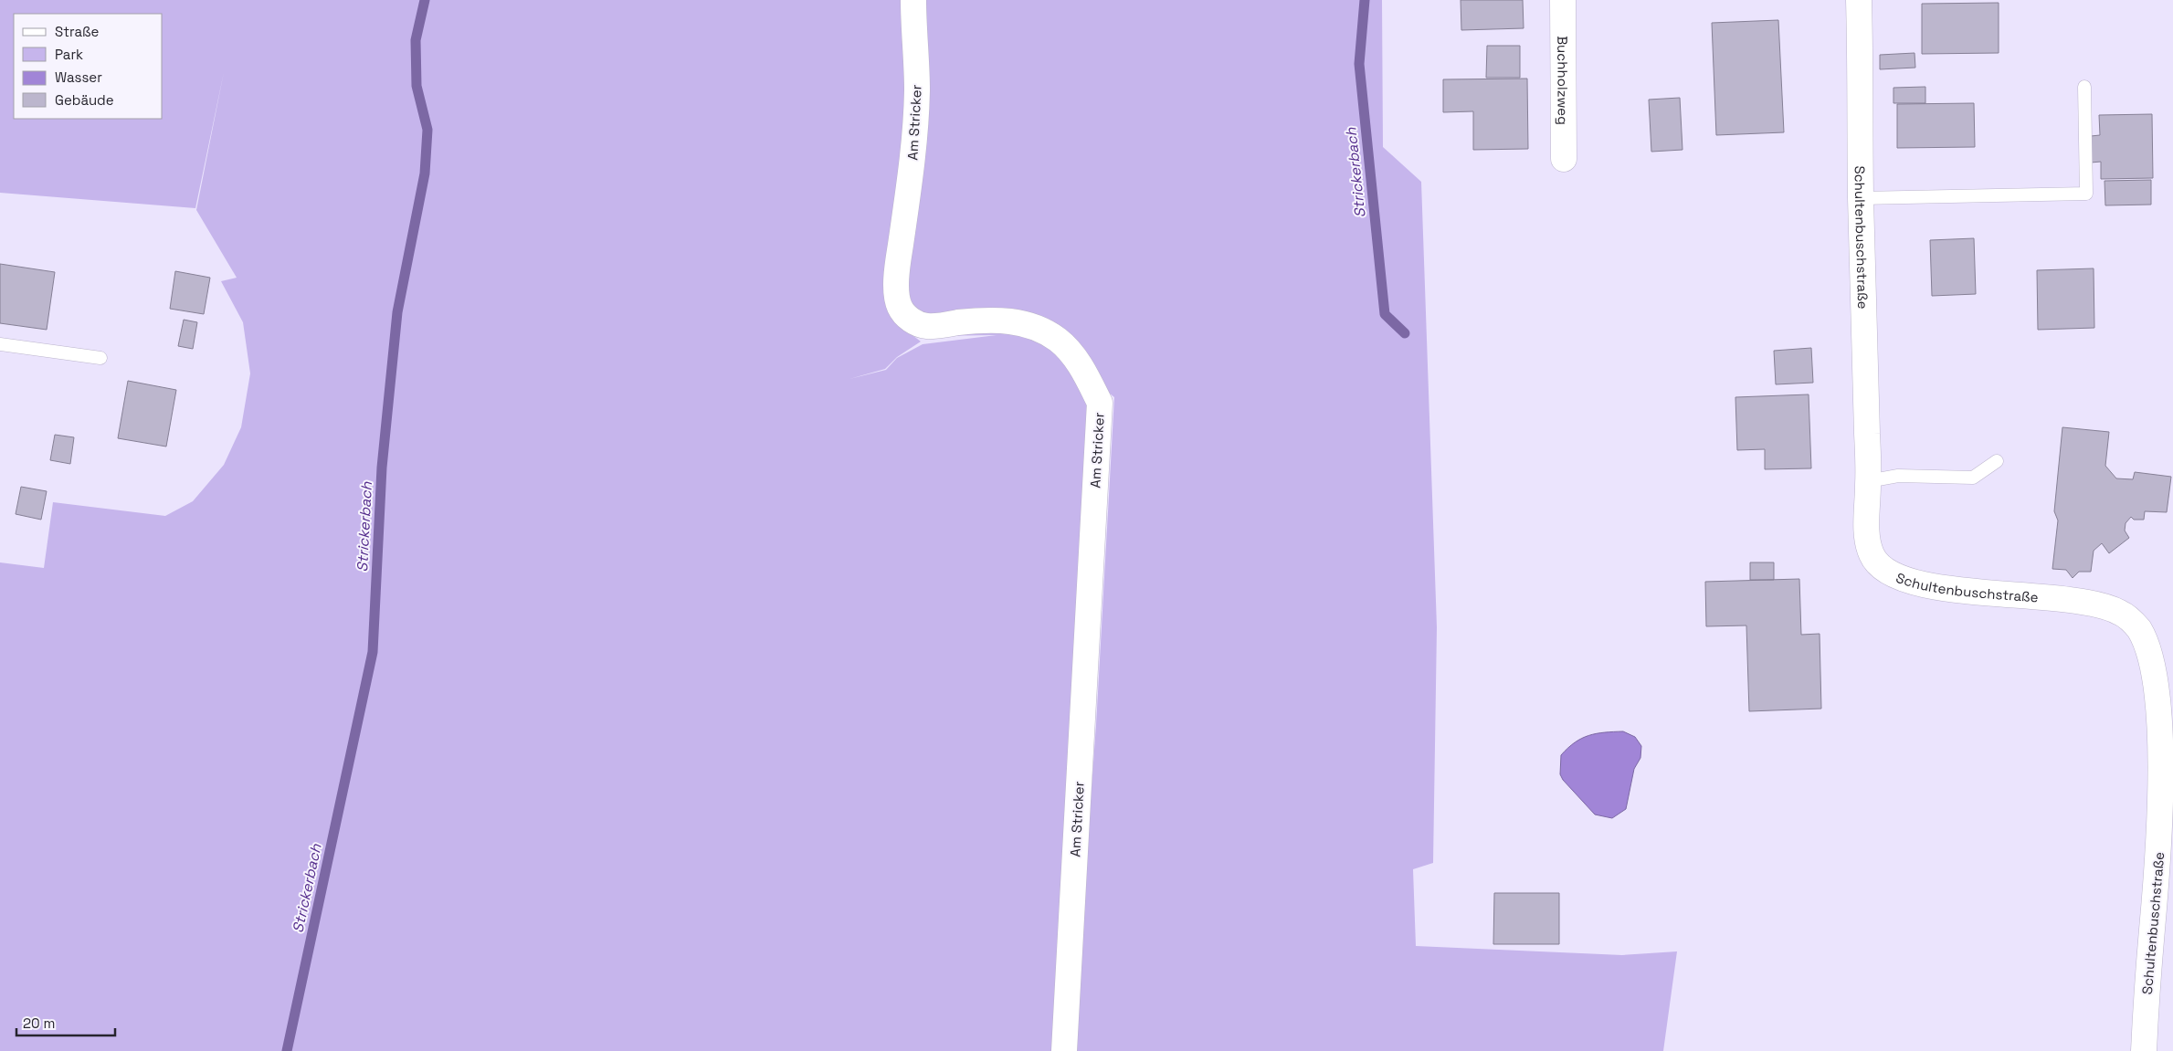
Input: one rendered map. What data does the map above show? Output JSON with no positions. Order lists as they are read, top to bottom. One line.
{"streets":{"street":["Buchholzweg","Am Stricker","Schultenbuschstraße"]},"water":["Strickerbach"],"legend":["Straße","Park","Wasser","Gebäude"],"scale_bar":"20 m"}
